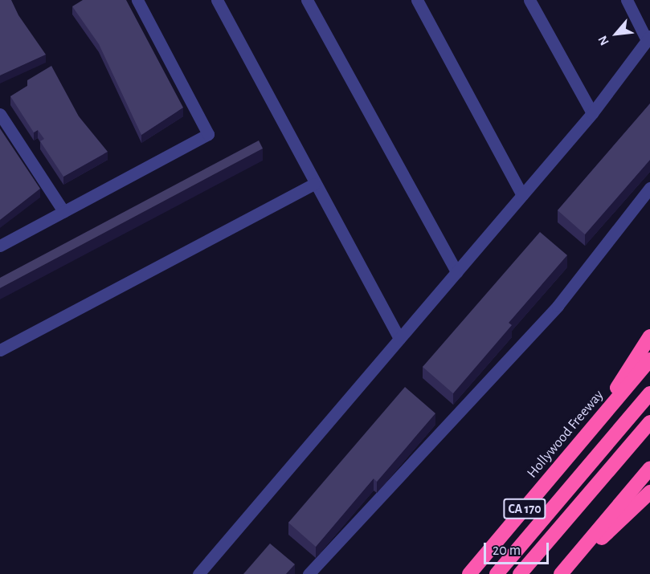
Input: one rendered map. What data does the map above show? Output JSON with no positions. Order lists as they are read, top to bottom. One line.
{"streets":{"highway":["Hollywood Freeway","CA 170"]},"scale_bar":"20 m","north":"bottom left"}
